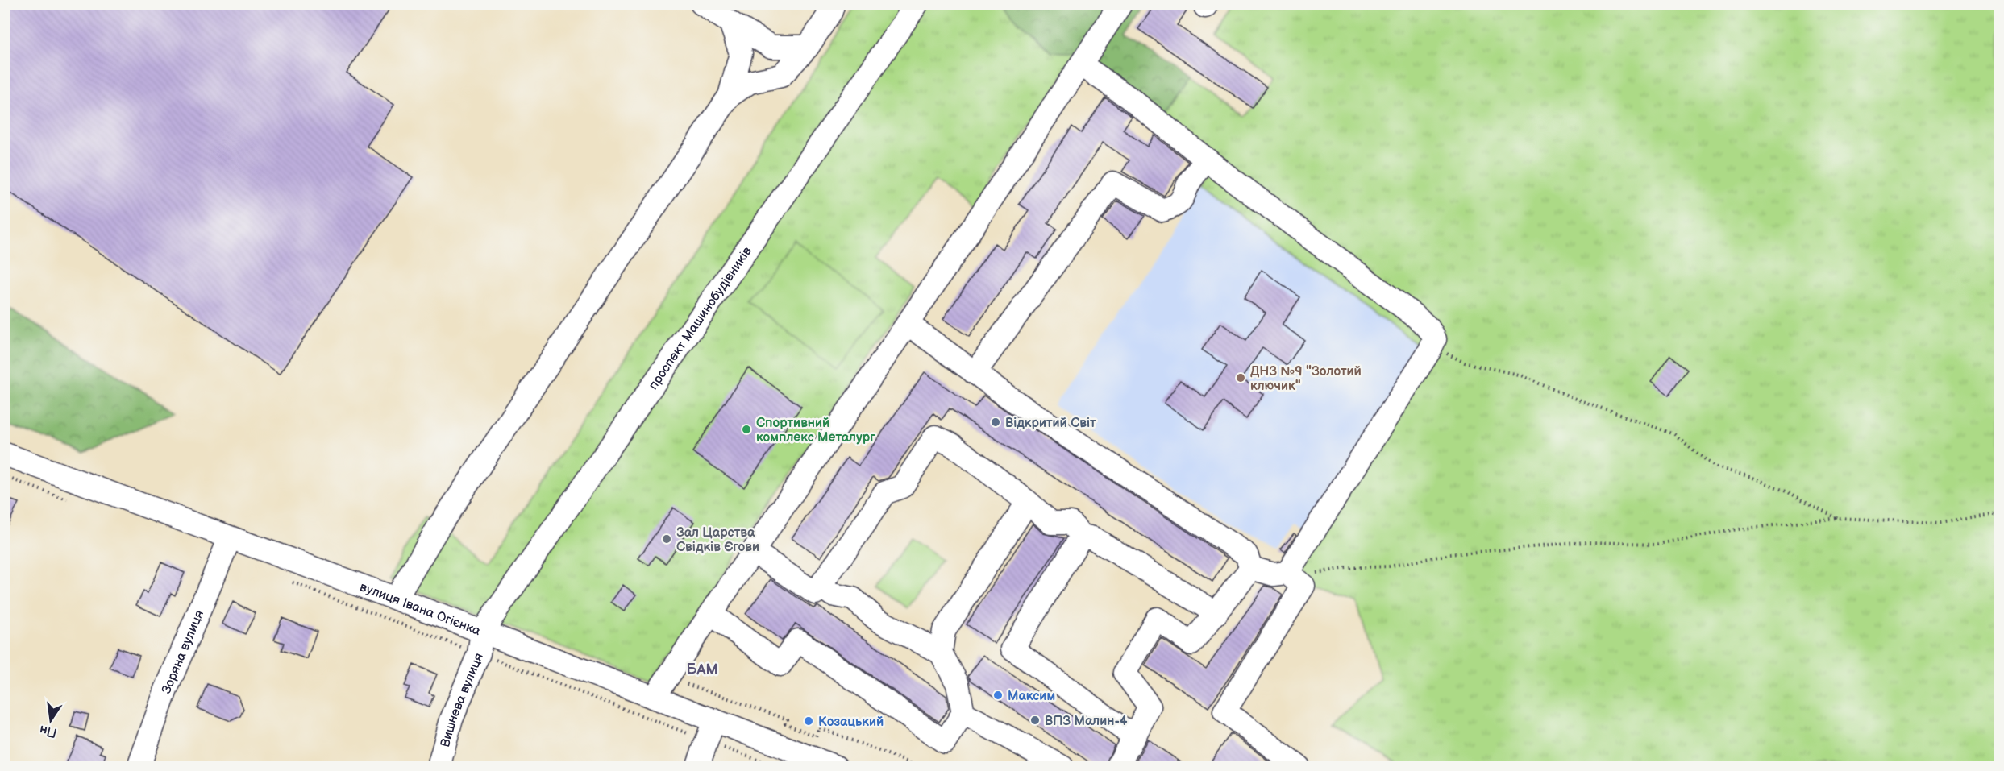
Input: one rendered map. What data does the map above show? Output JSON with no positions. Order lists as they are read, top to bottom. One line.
{"streets":{"street":["проспект Машинобудівників","вулиця Івана Огієнка","Зоряна вулиця","Вишнева вулиця"]},"crossings":[["проспект Машинобудівників","вулиця Івана Огієнка"],["проспект Машинобудівників","Вишнева вулиця"],["вулиця Івана Огієнка","Зоряна вулиця"],["вулиця Івана Огієнка","Вишнева вулиця"]],"districts":["БАМ"],"places":["ДНЗ №9 \"Золотий ключик\"","Відкритий Світ","Спортивний комплекс Металург","Зал Царства Свідків Єгови","Максим","ВПЗ Малин-4","Козацький"],"north":"bottom"}
